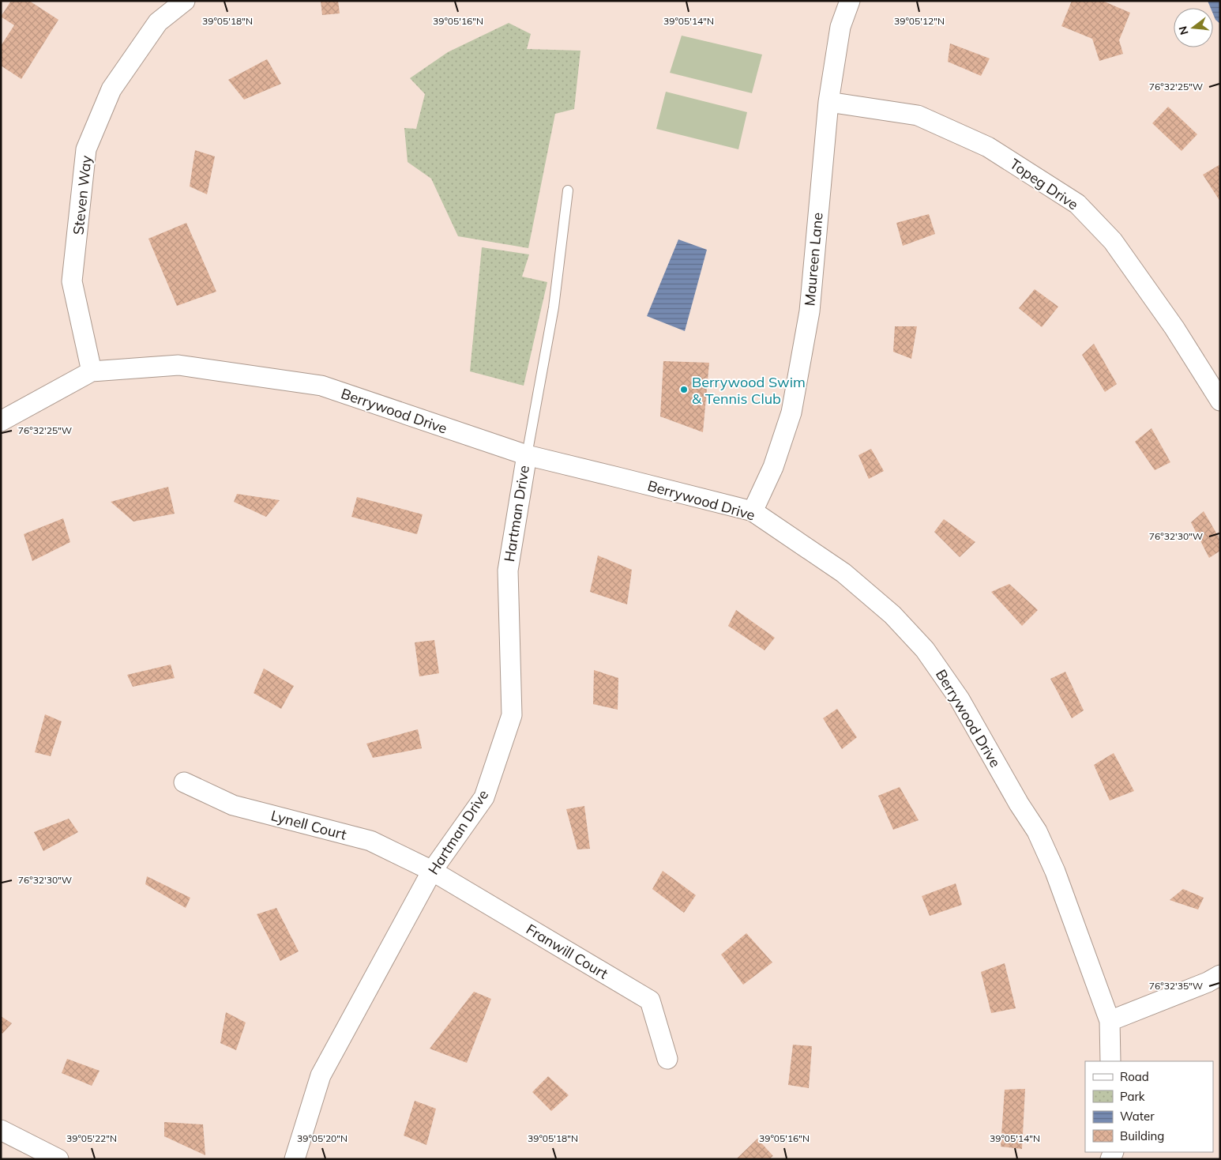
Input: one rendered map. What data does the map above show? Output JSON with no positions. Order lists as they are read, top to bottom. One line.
{"streets":{"street":["Topeg Drive","Steven Way","Maureen Lane","Berrywood Drive","Hartman Drive","Lynell Court","Franwill Court"]},"crossings":[["Topeg Drive","Maureen Lane"],["Steven Way","Berrywood Drive"],["Maureen Lane","Berrywood Drive"],["Berrywood Drive","Hartman Drive"],["Hartman Drive","Lynell Court"],["Hartman Drive","Franwill Court"],["Lynell Court","Franwill Court"]],"places":["Berrywood Swim & Tennis Club"],"legend":["Road","Park","Water","Building"],"north":"left","coordinates":["39°05'18\"N","39°05'16\"N","39°05'14\"N","39°05'12\"N","76°32'25\"W","76°32'30\"W","76°32'35\"W","39°05'22\"N","39°05'20\"N"]}
